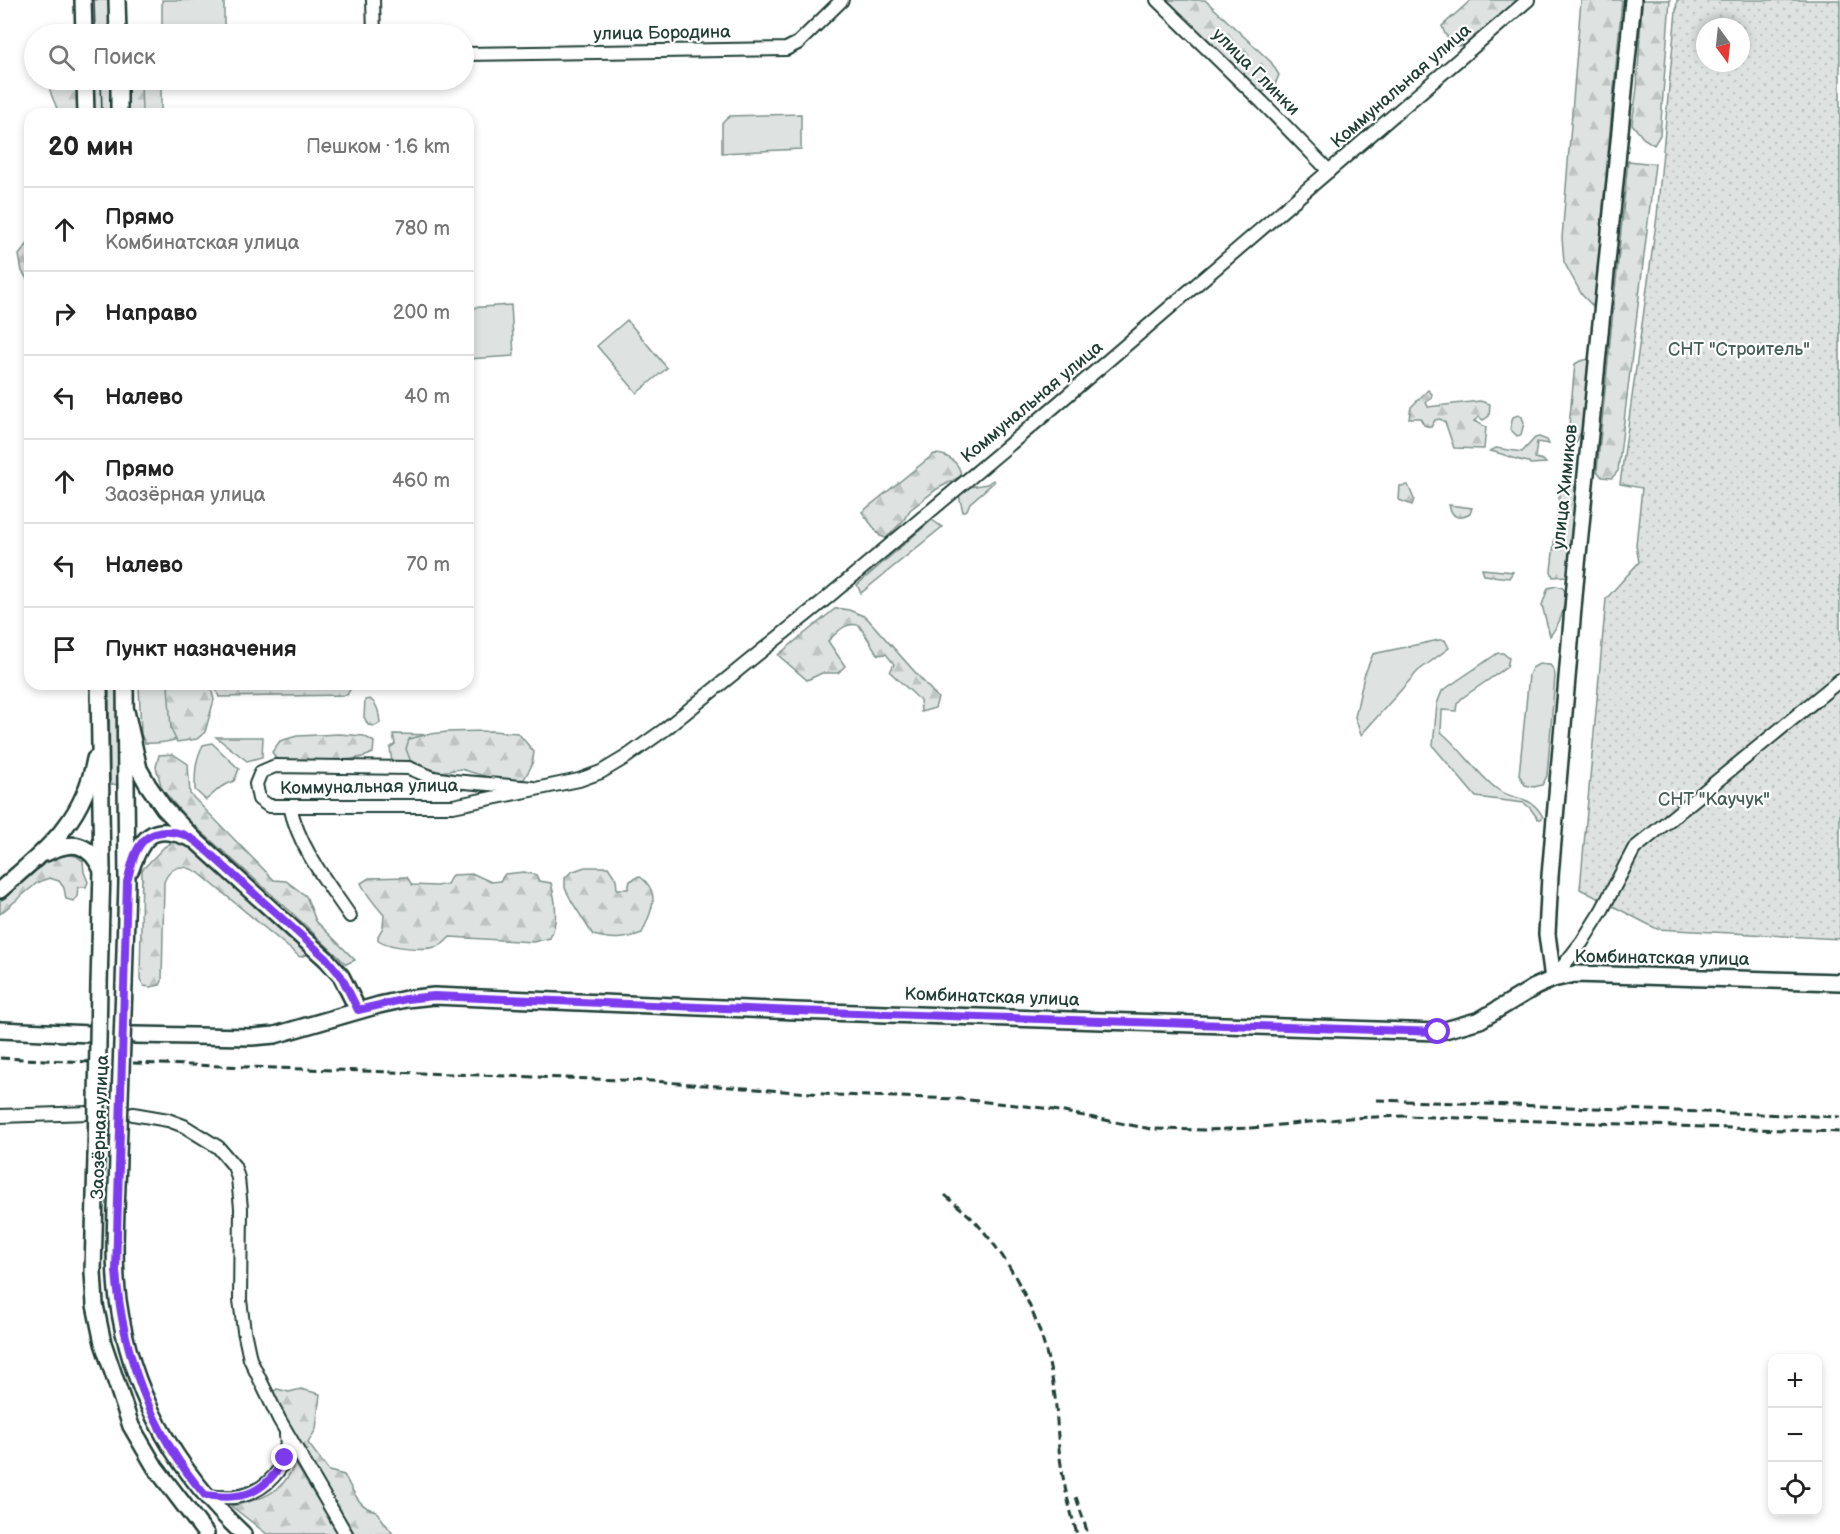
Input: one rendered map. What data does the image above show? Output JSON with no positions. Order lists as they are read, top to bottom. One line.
{"streets":{"main road":["улица Химиков","Комбинатская улица","Заозёрная улица"],"street":["улица Бородина","улица Глинки","Коммунальная улица"]},"crossings":[["улица Глинки","Коммунальная улица"],["улица Химиков","Комбинатская улица"]],"parks":["СНТ \"Строитель\"","СНТ \"Каучук\""],"north":"bottom","page":{"search":"Поиск","heading":["20 мин","Пешком · 1.6 km"],"list":[["Прямо","Комбинатская улица","780 m"],["Направо","200 m"],["Налево","40 m"],["Прямо","Заозёрная улица","460 m"],["Налево","70 m"],"Пункт назначения"],"map_buttons":["+","−"]}}
